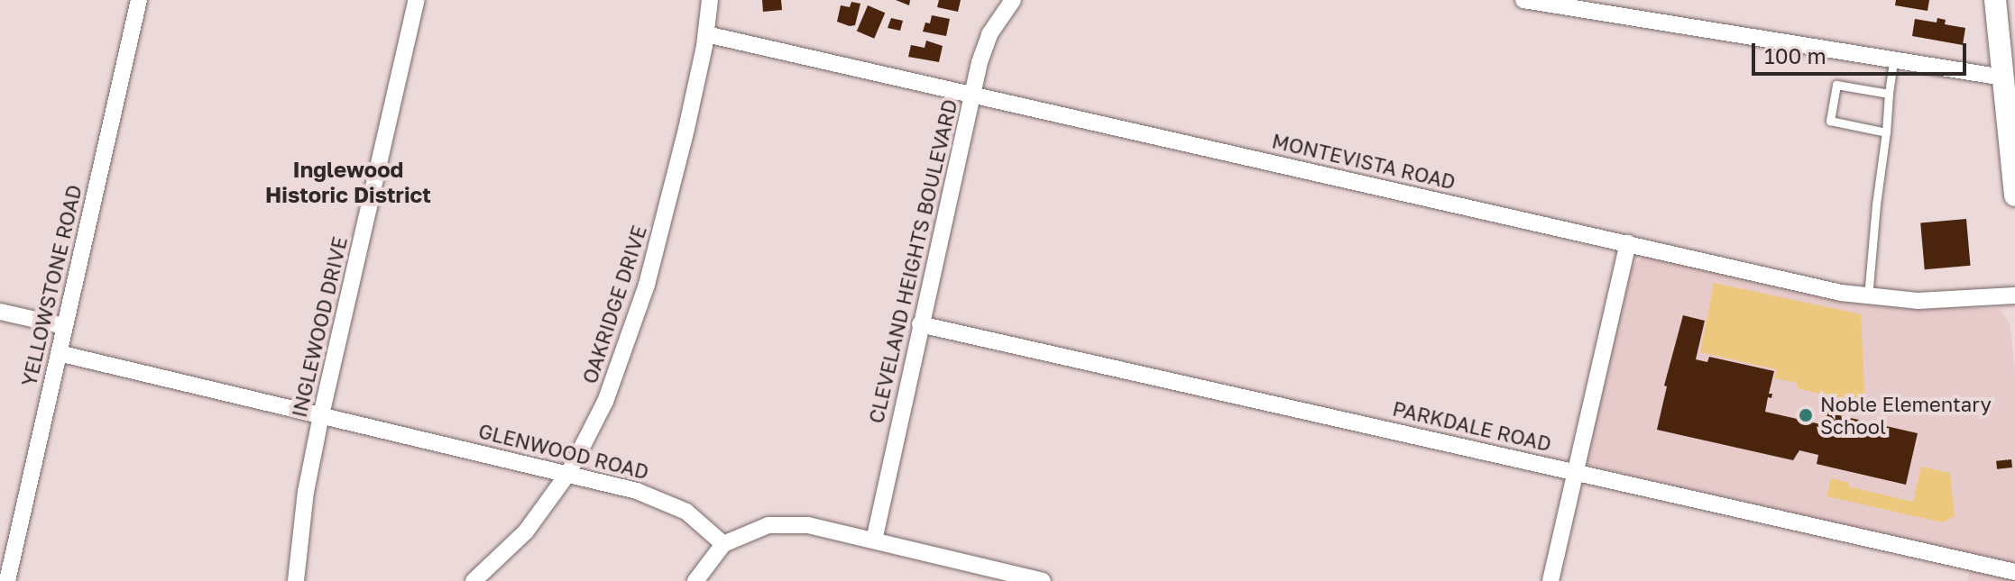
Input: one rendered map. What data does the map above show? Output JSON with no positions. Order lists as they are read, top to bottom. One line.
{"streets":{"street":["MONTEVISTA ROAD","CLEVELAND HEIGHTS BOULEVARD","YELLOWSTONE ROAD","OAKRIDGE DRIVE","INGLEWOOD DRIVE","PARKDALE ROAD","GLENWOOD ROAD"]},"crossings":[["MONTEVISTA ROAD","CLEVELAND HEIGHTS BOULEVARD"],["MONTEVISTA ROAD","OAKRIDGE DRIVE"],["CLEVELAND HEIGHTS BOULEVARD","PARKDALE ROAD"],["YELLOWSTONE ROAD","GLENWOOD ROAD"],["OAKRIDGE DRIVE","GLENWOOD ROAD"],["INGLEWOOD DRIVE","GLENWOOD ROAD"]],"districts":["Inglewood Historic District"],"places":["Noble Elementary School"],"scale_bar":"100 m"}
